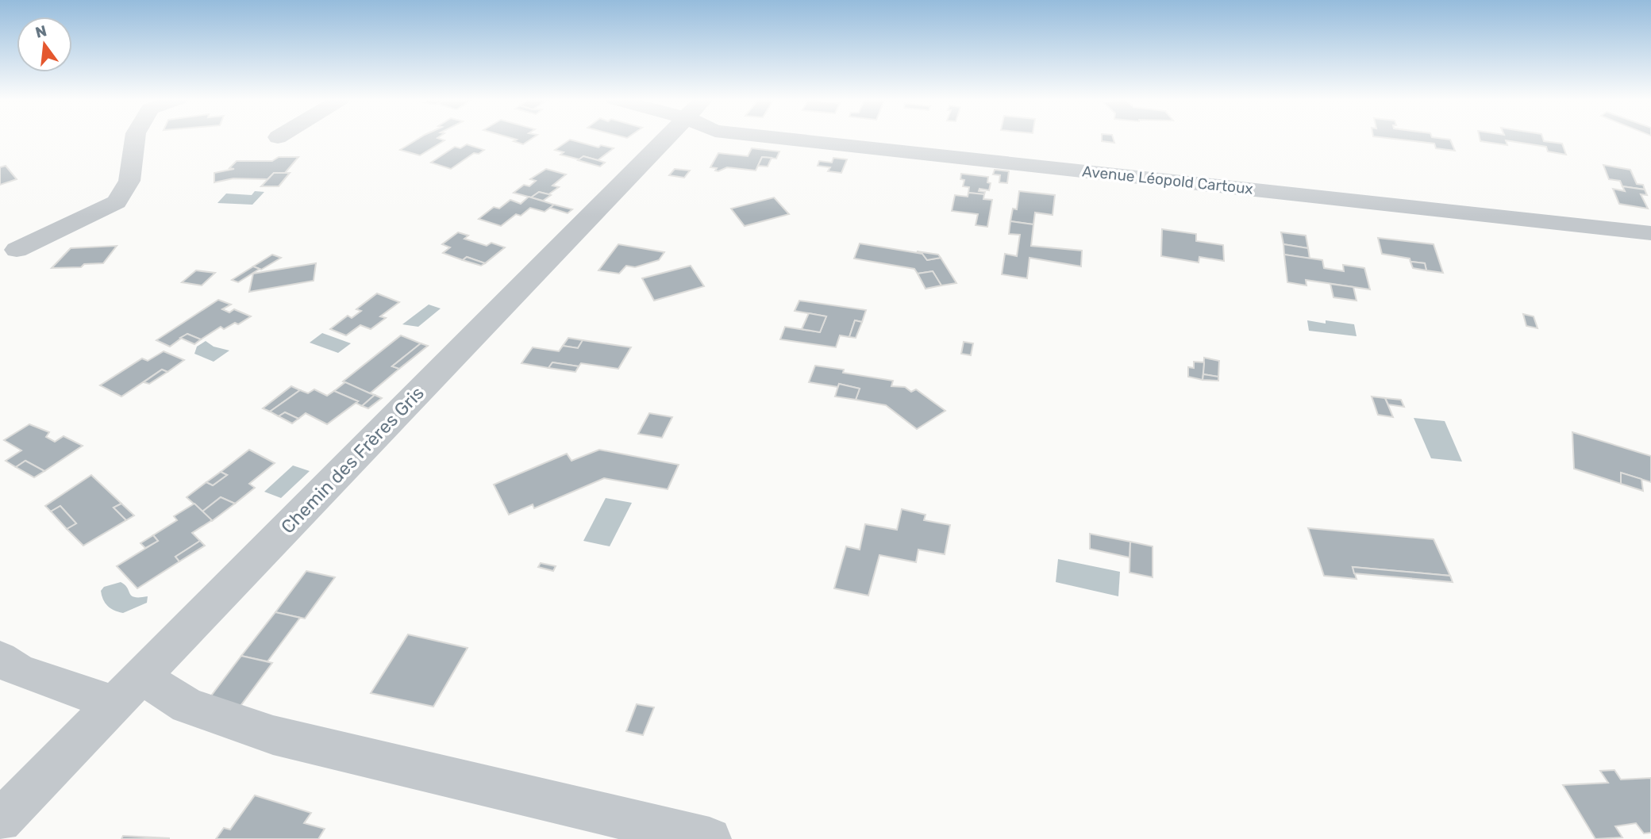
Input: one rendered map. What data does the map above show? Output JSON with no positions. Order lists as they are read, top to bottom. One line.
{"streets":{"street":["Avenue Léopold Cartoux","Chemin des Frères Gris"]},"north":"top"}
